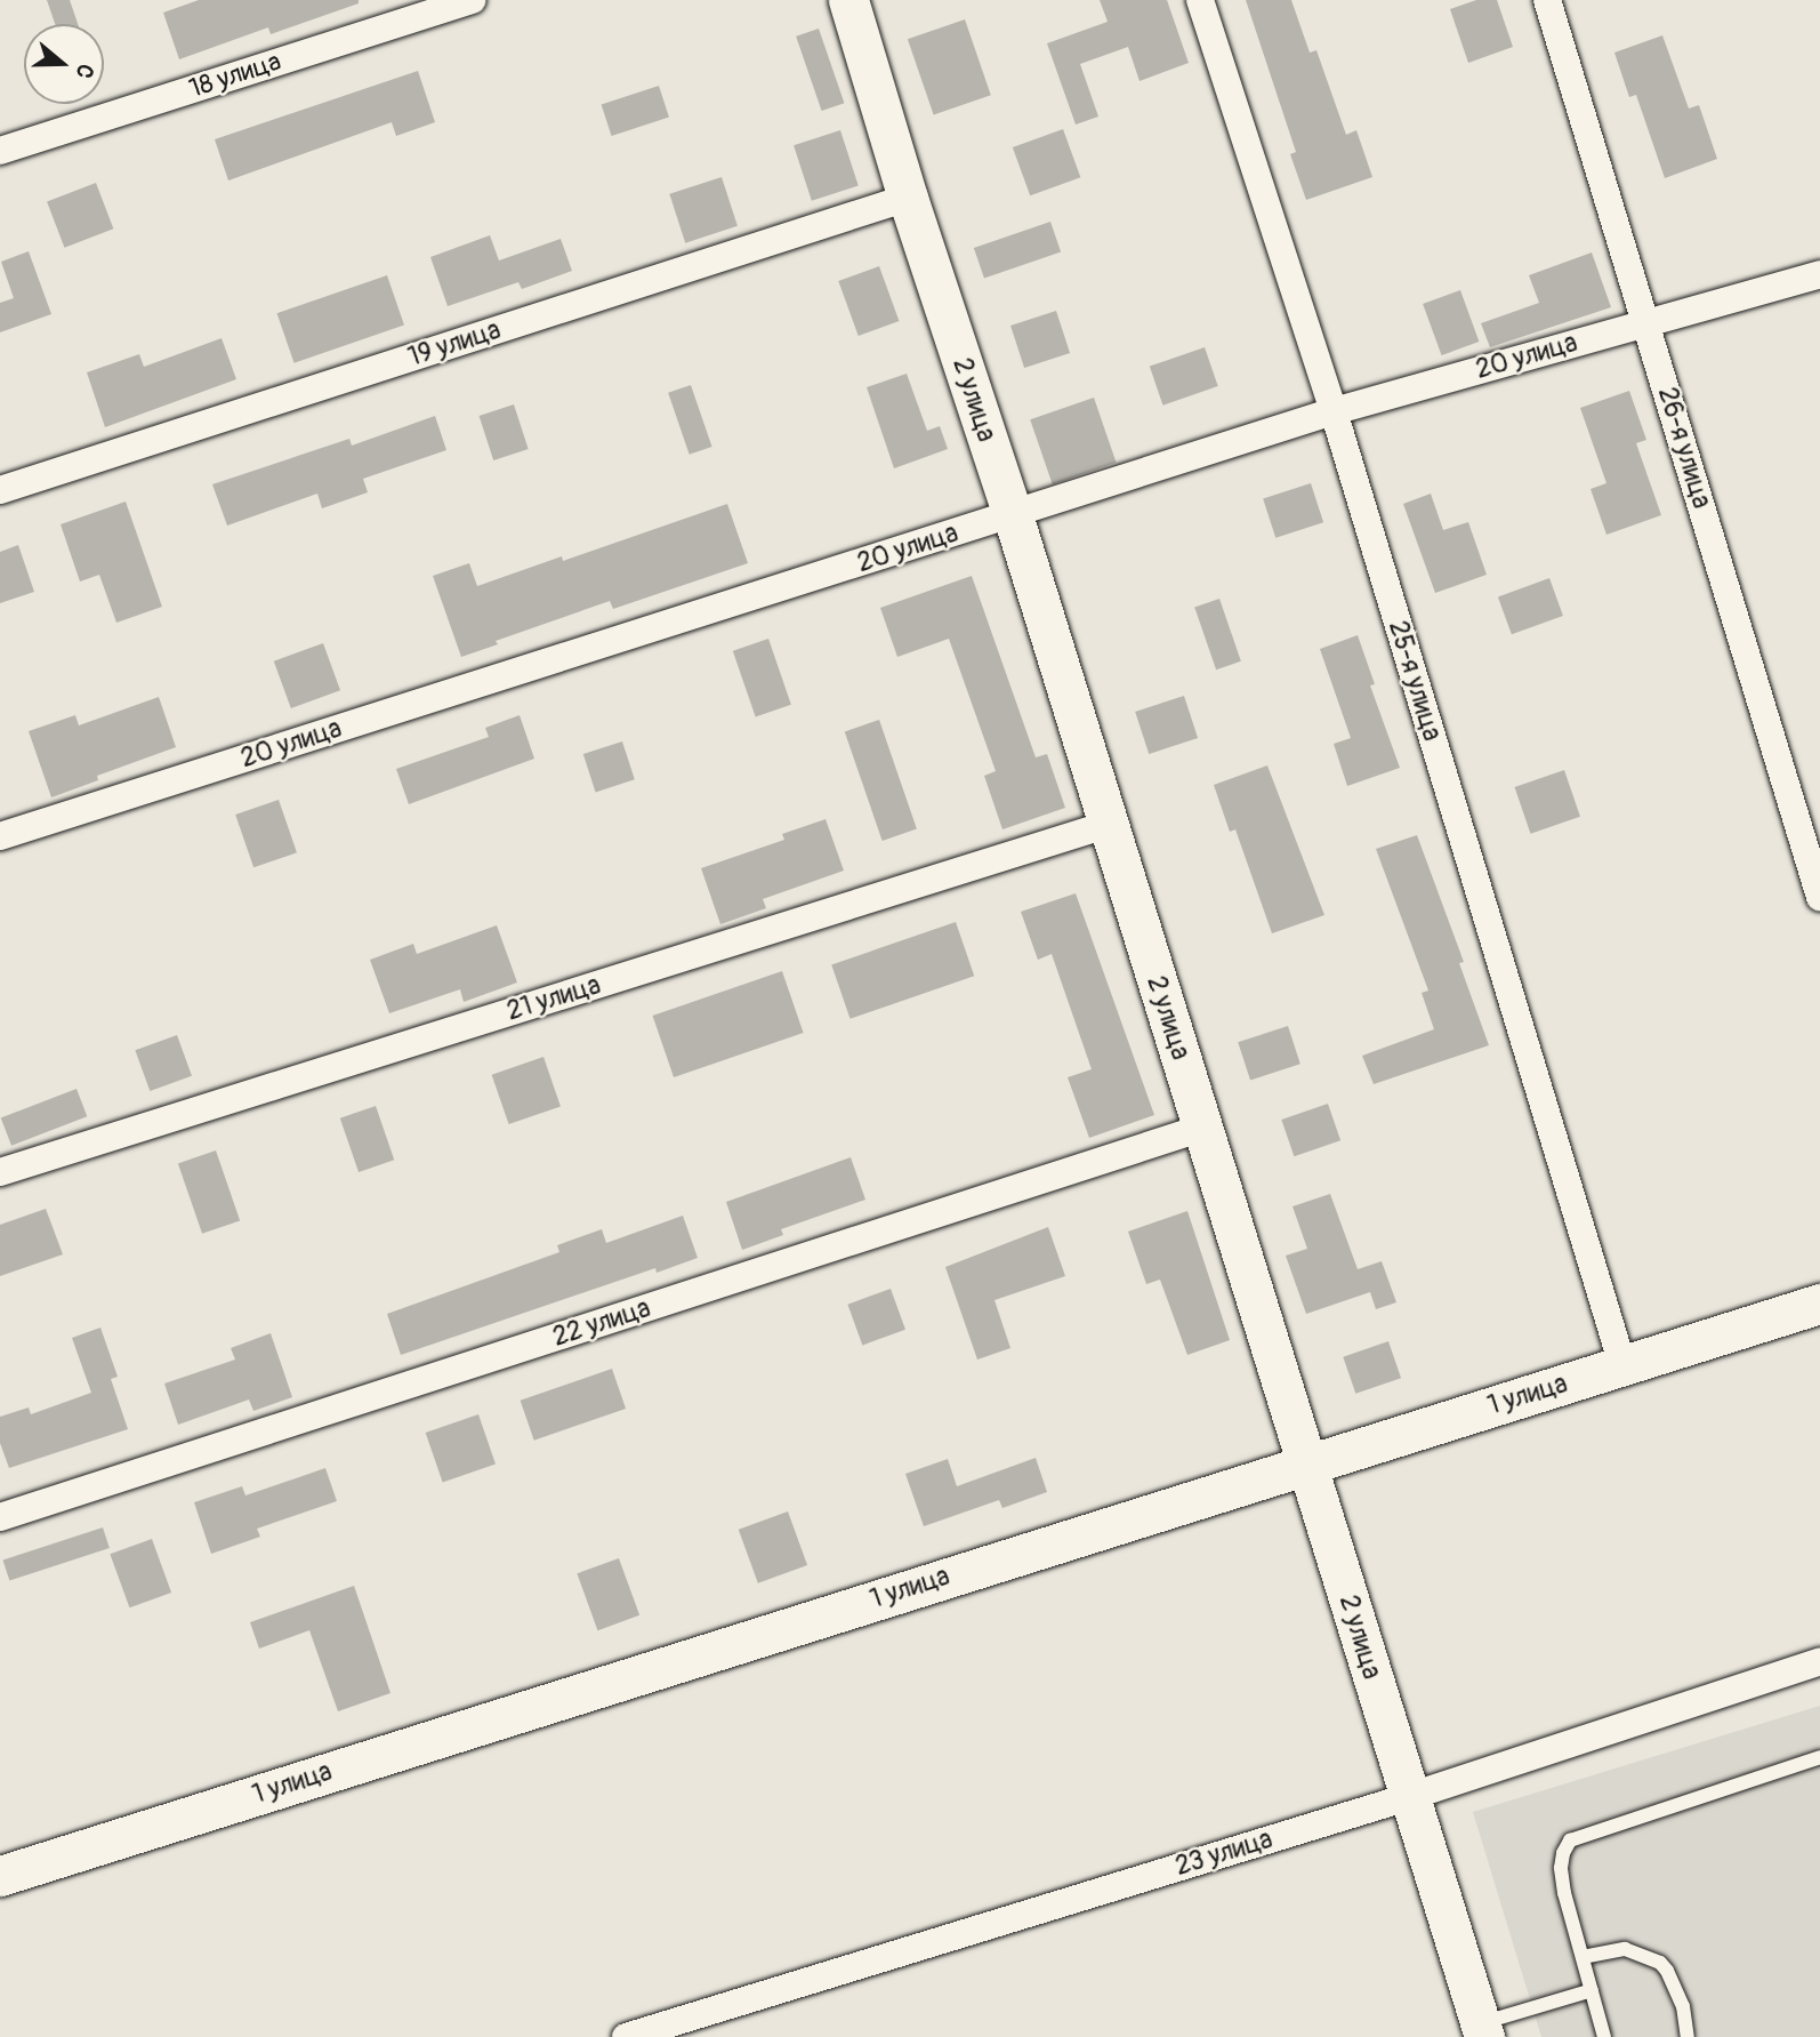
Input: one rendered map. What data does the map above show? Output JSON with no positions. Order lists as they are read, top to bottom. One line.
{"streets":{"street":["18 улица","19 улица","20 улица","2 улица","26-я улица","25-я улица","21 улица","22 улица","1 улица","23 улица"]},"crossings":[["19 улица","2 улица"],["20 улица","2 улица"],["20 улица","26-я улица"],["20 улица","25-я улица"],["2 улица","21 улица"],["2 улица","22 улица"],["2 улица","1 улица"],["2 улица","23 улица"],["25-я улица","1 улица"]],"north":"right"}
